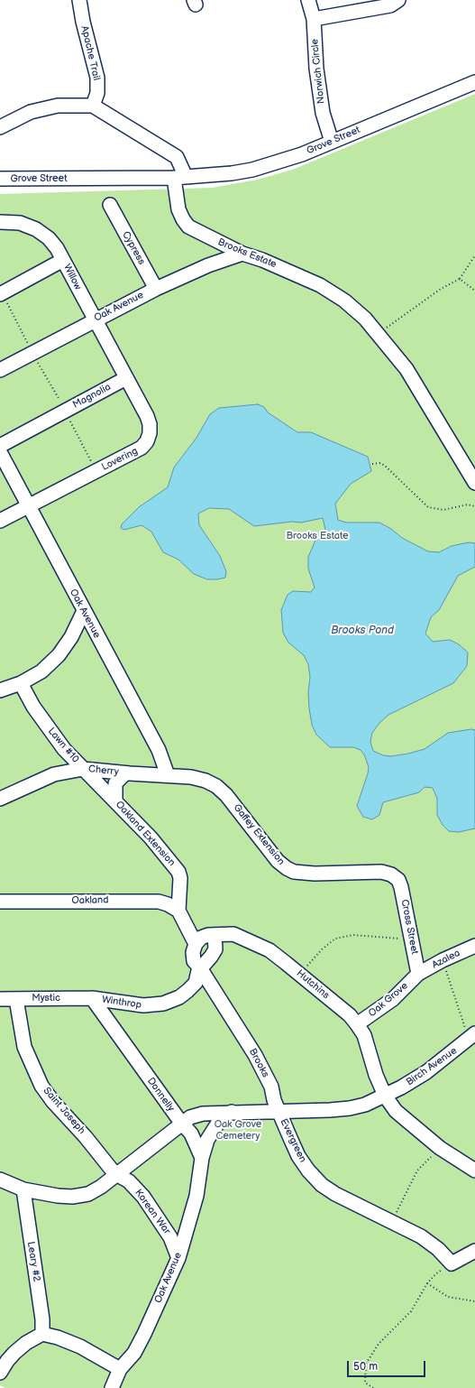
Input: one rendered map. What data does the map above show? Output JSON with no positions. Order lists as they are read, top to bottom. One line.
{"streets":{"street":["Apache Trail","Norwich Circle","Grove Street","Cypress","Brooks Estate","Willow","Oak Avenue","Magnolia","Lovering","Lawn #10","Cherry","Oakland Extension","Gaffey Extension","Oakland","Cross Street","Azalea","Hutchins","Mystic","Oak Grove","Winthrop","Brooks","Birch Avenue","Donnelly","Saint Joseph","Evergreen","Korean War","Leary #2"]},"crossings":[["Norwich Circle","Grove Street"],["Grove Street","Brooks Estate"],["Cypress","Oak Avenue"],["Brooks Estate","Oak Avenue"],["Willow","Oak Avenue"],["Oak Avenue","Lovering"],["Oak Avenue","Cherry"],["Oak Avenue","Gaffey Extension"],["Oak Avenue","Korean War"],["Magnolia","Lovering"],["Lawn #10","Cherry"],["Lawn #10","Oakland Extension"],["Cherry","Oakland Extension"],["Cherry","Gaffey Extension"],["Oakland Extension","Oakland"],["Gaffey Extension","Cross Street"],["Cross Street","Azalea"],["Cross Street","Oak Grove"],["Azalea","Oak Grove"],["Hutchins","Oak Grove"],["Hutchins","Birch Avenue"],["Hutchins","Evergreen"],["Mystic","Winthrop"],["Mystic","Donnelly"],["Mystic","Saint Joseph"],["Winthrop","Brooks"],["Winthrop","Donnelly"],["Brooks","Evergreen"],["Birch Avenue","Evergreen"],["Saint Joseph","Korean War"]],"water":["Brooks Pond"],"parks":["Brooks Estate","Oak Grove Cemetery"],"scale_bar":"50 m"}
